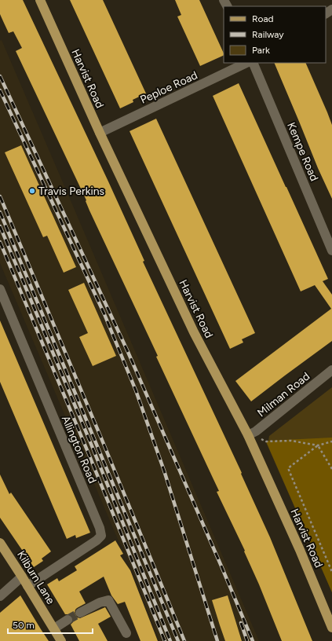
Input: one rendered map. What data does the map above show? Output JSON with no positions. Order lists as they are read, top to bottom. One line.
{"streets":{"main road":["Harvist Road","Kilburn Lane"],"street":["Peploe Road","Kempe Road","Milman Road","Allington Road"]},"crossings":[["Harvist Road","Peploe Road"],["Harvist Road","Milman Road"],["Allington Road","Kilburn Lane"]],"places":["Travis Perkins"],"legend":["Road","Railway","Park"],"scale_bar":"50 m"}
